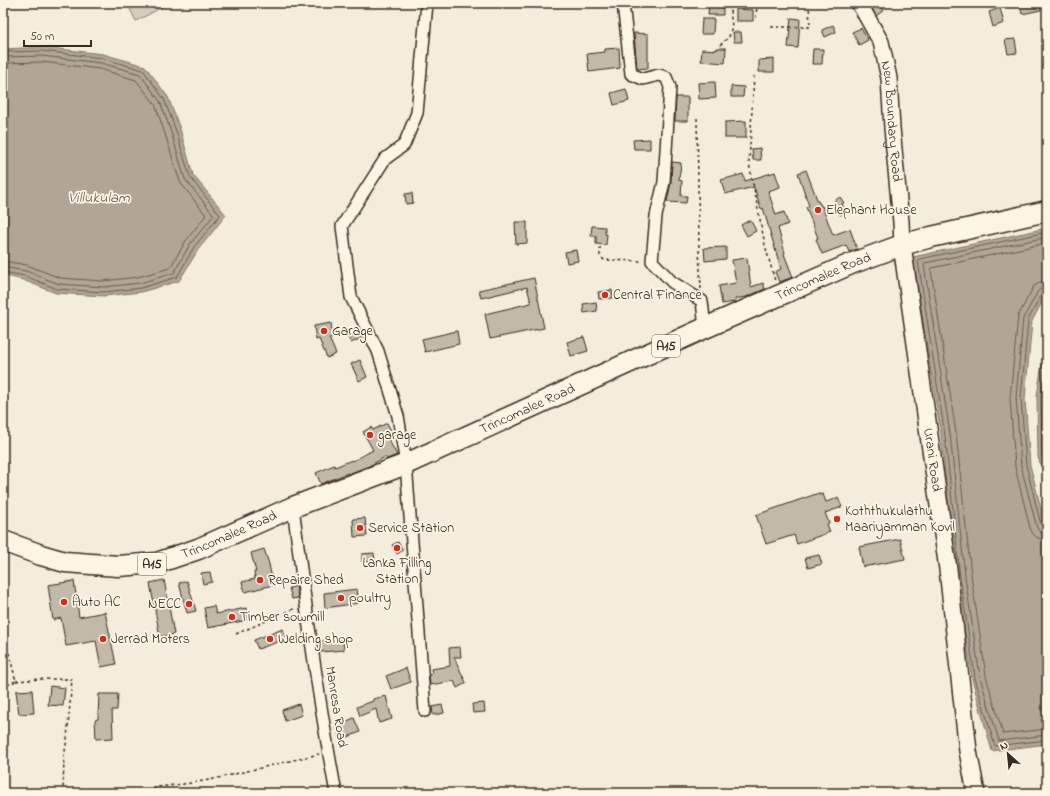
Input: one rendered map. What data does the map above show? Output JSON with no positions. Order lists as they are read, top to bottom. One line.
{"streets":{"highway":["Trincomalee Road","A15"],"main road":["New Boundary Road","Urani Road"],"street":["Manresa Road"]},"crossings":[["New Boundary Road","Trincomalee Road"],["New Boundary Road","Urani Road"],["Trincomalee Road","Urani Road"],["Trincomalee Road","Manresa Road"]],"water":["Villukulam"],"places":["Elephant House","Central Finance","Garage","garage","Koththukulathu Maariyamman Kovil","Service Station","Lanka Filling Station","Repaire Shed","poultry","Auto AC","NECC","Timber sowmill","Jerrad Moters","Welding shop"],"scale_bar":"50 m","north":"top left"}
